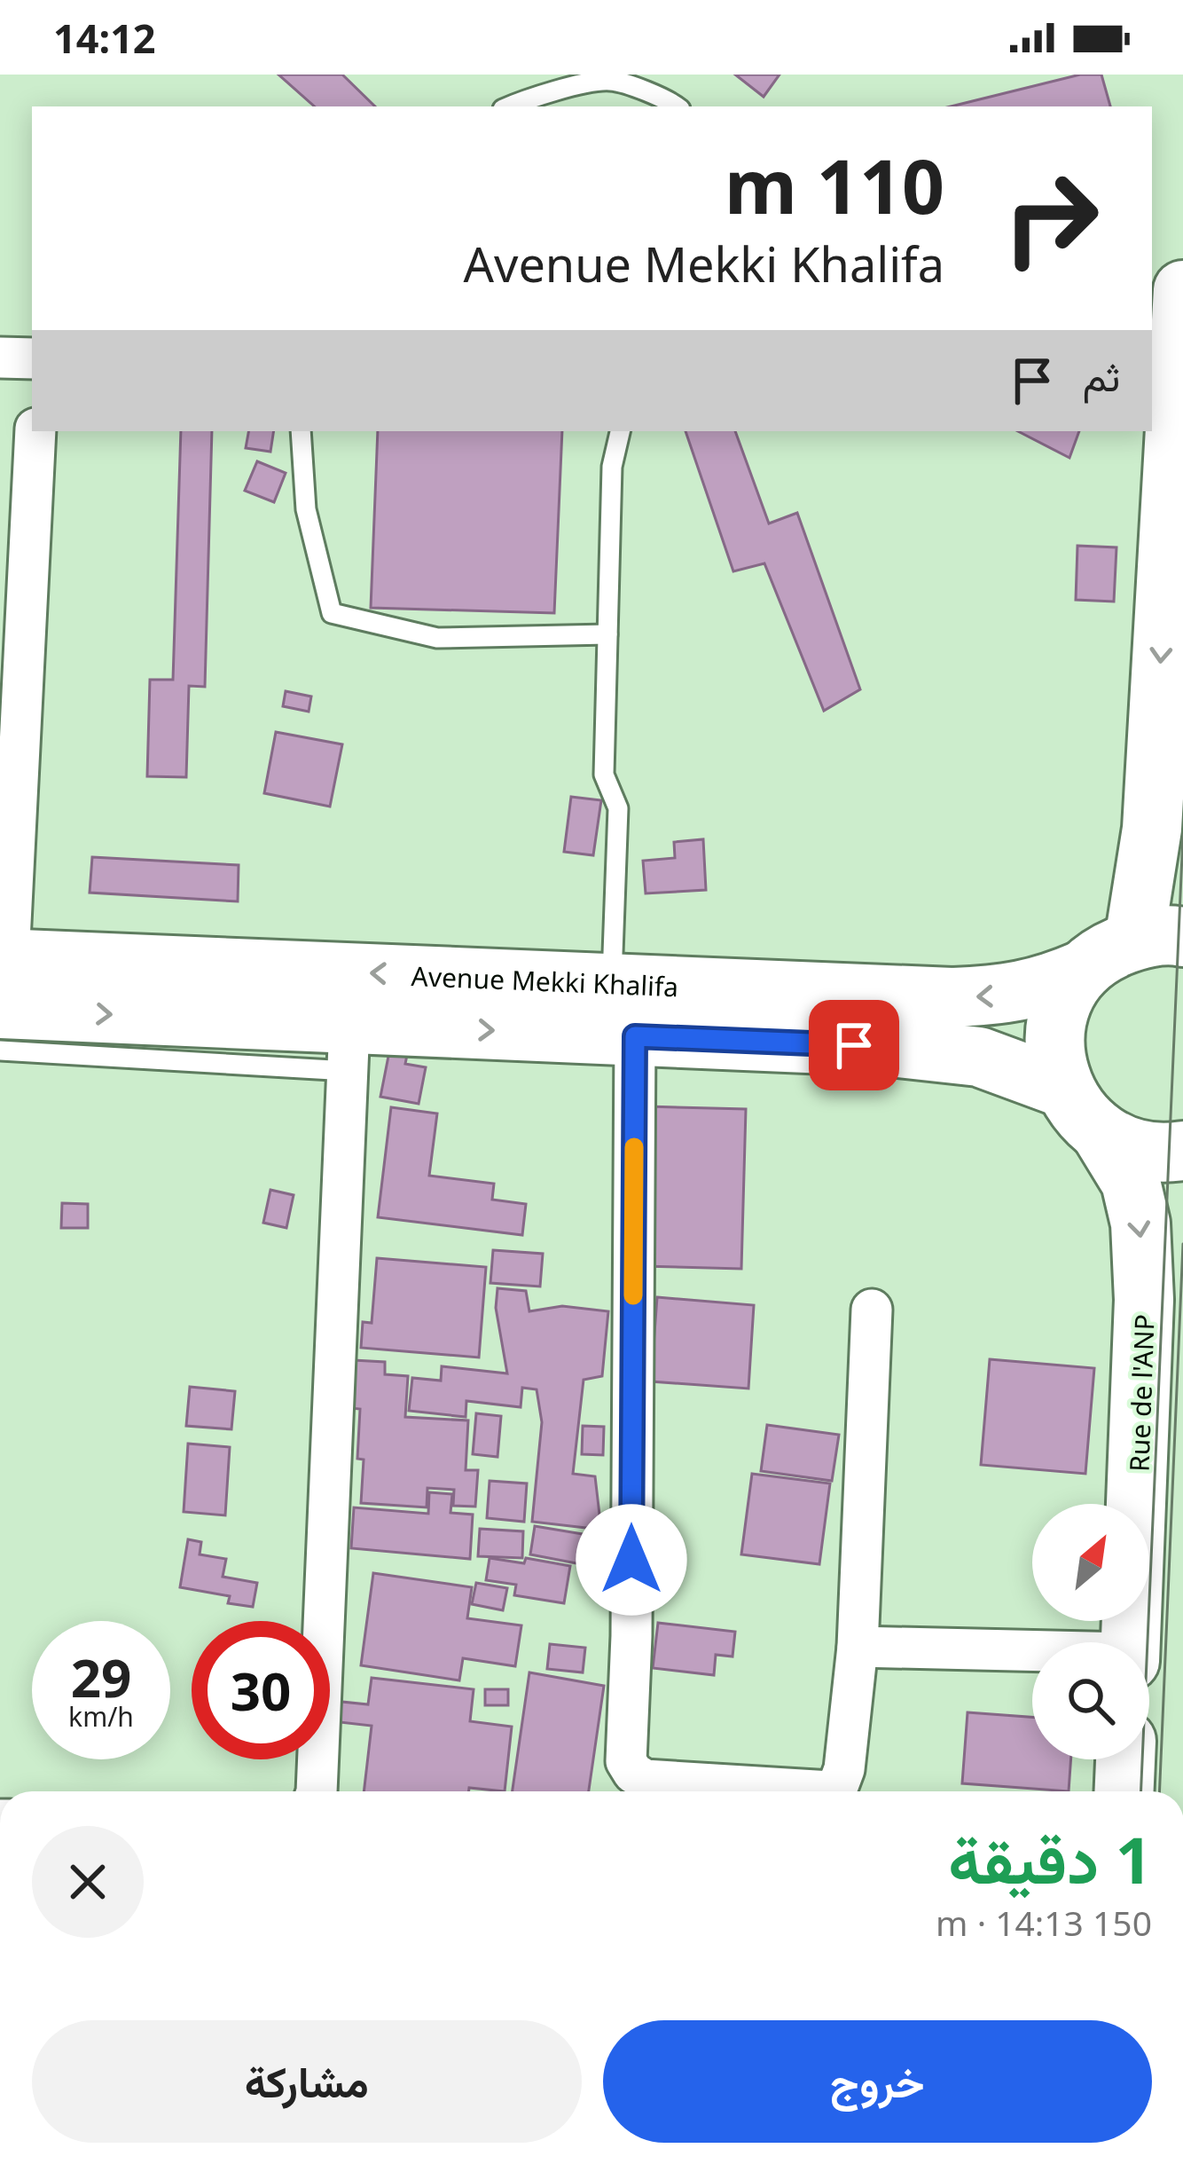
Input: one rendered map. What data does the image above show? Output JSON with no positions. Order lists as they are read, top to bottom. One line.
{"streets":{"main road":["Avenue Mekki Khalifa","Rue de l'ANP"]},"crossings":[["Avenue Mekki Khalifa","Rue de l'ANP"]],"one_way":["Rue de l'ANP"],"north":"top right","page":{"status":"14:12","turn":["110 m","Avenue Mekki Khalifa"],"then":"ثم","speed":"29 km/h","limit":"30","heading":["1 دقيقة","150 m · 14:13"],"buttons":["خروج","مشاركة"]}}
